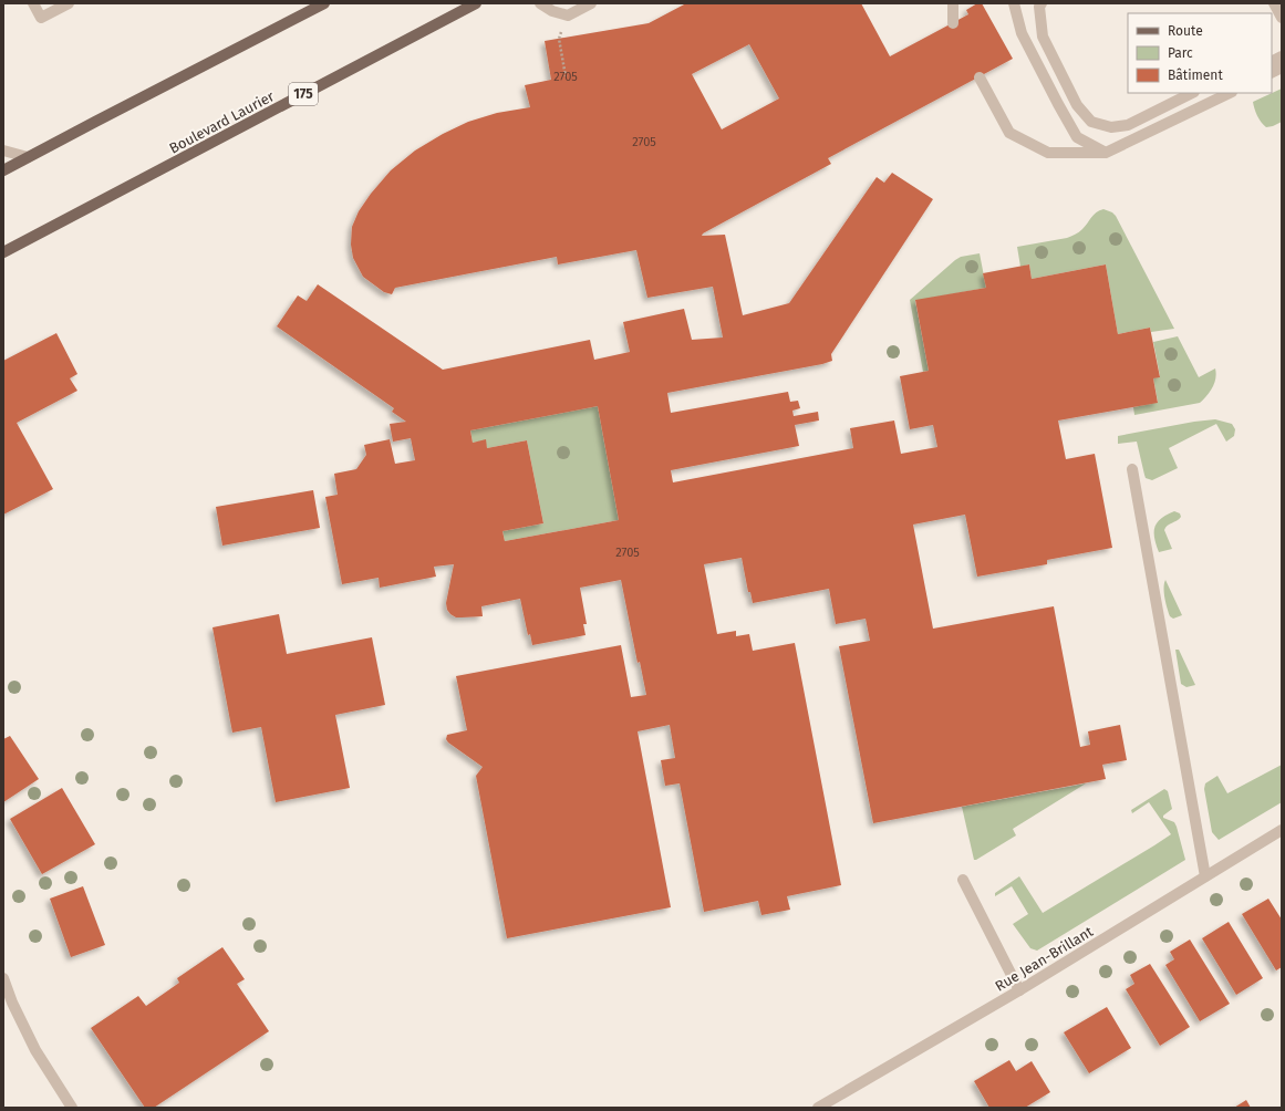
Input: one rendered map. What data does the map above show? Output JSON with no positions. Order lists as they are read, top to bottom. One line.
{"streets":{"main road":["175","Boulevard Laurier"],"street":["Rue Jean-Brillant"]},"house_numbers":["2705","2705","2705"],"legend":["Route","Parc","Bâtiment"]}
